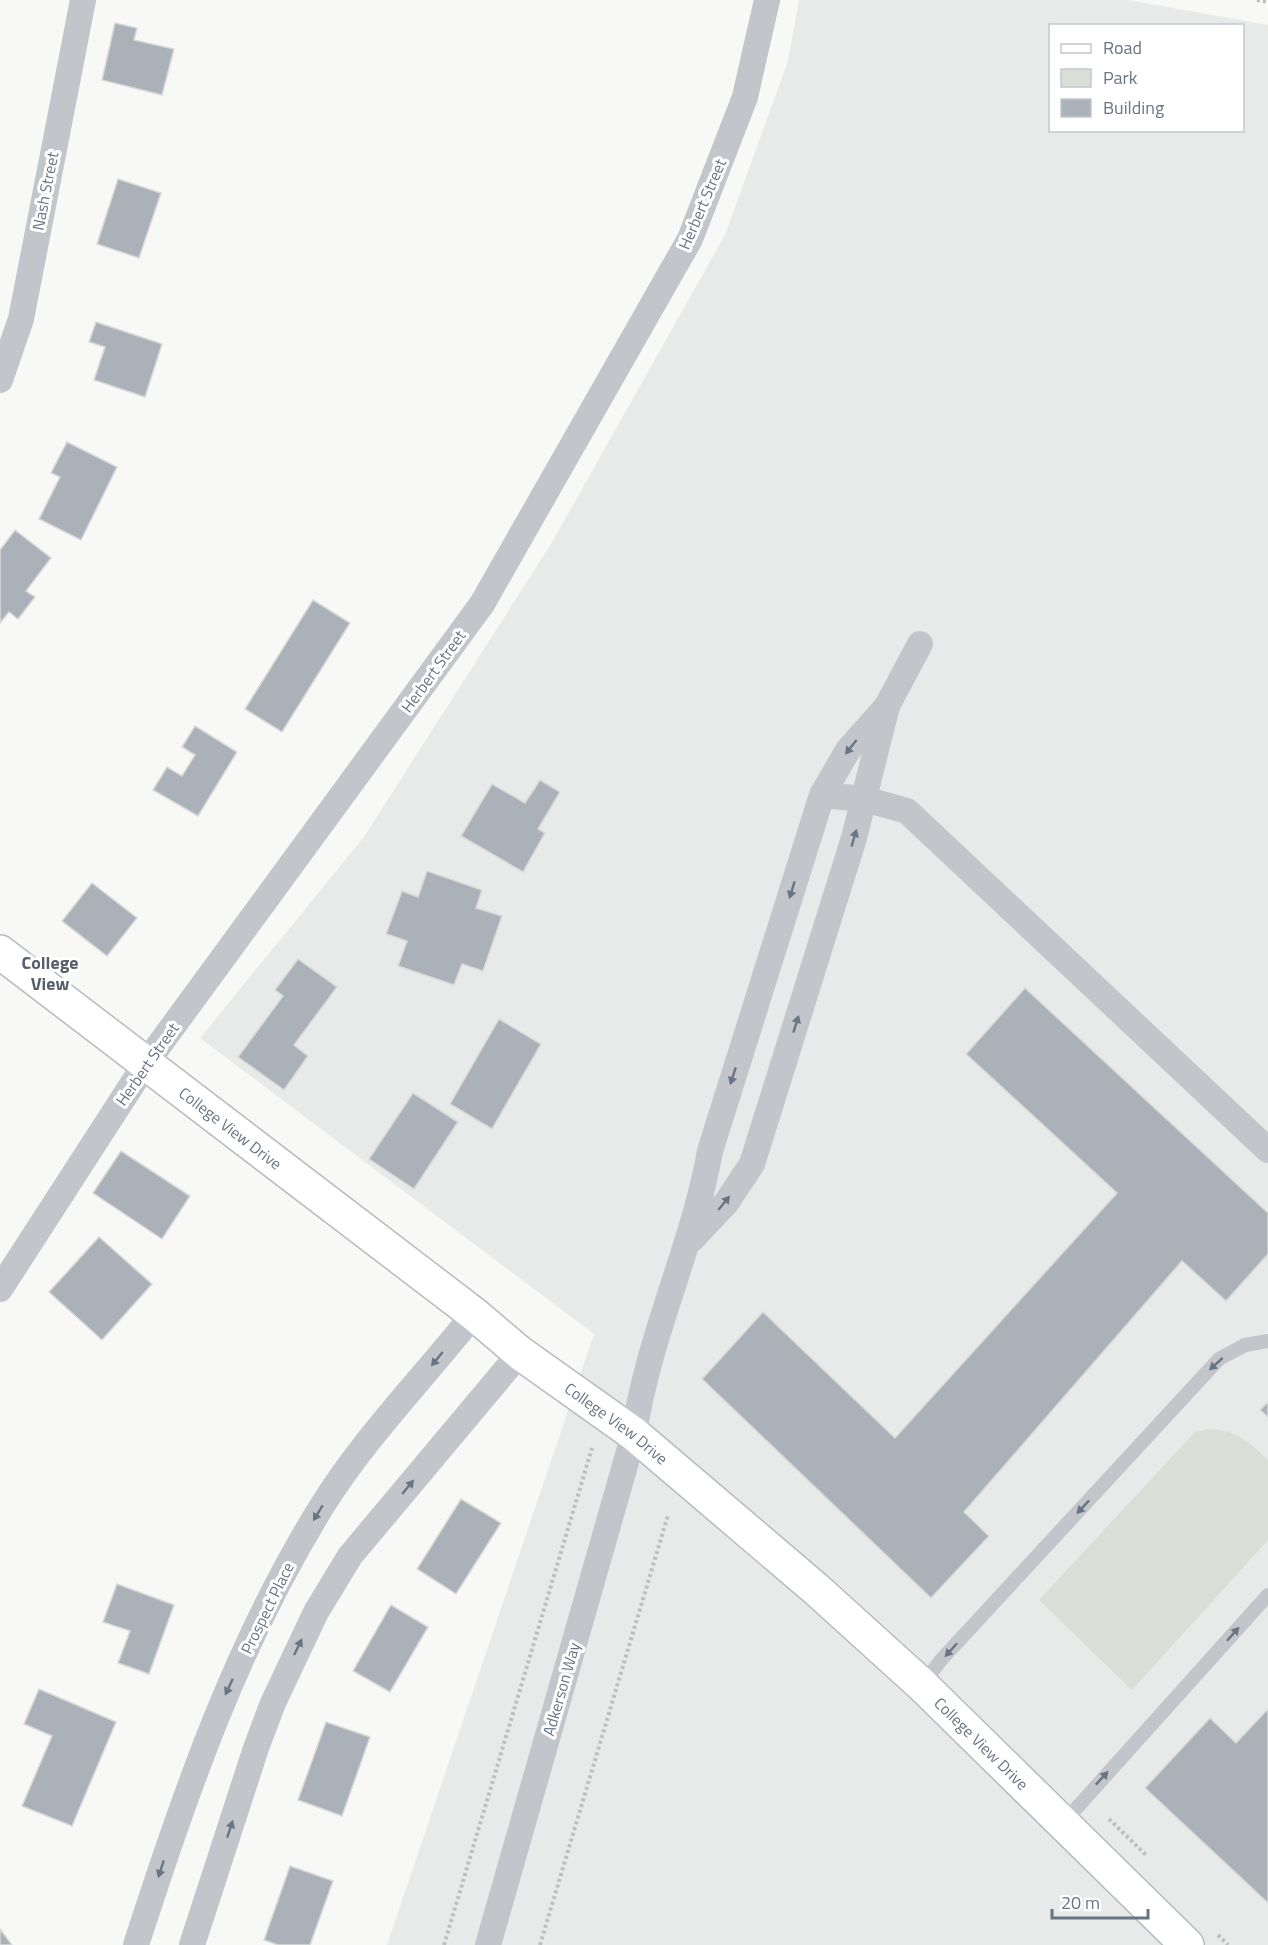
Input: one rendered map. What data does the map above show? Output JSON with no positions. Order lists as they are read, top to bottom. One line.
{"streets":{"street":["Nash Street","Herbert Street","College View Drive","Prospect Place","Adkerson Way"]},"crossings":[["Herbert Street","College View Drive"],["College View Drive","Prospect Place"],["College View Drive","Adkerson Way"]],"districts":["College View"],"legend":["Road","Park","Building"],"scale_bar":"20 m"}
